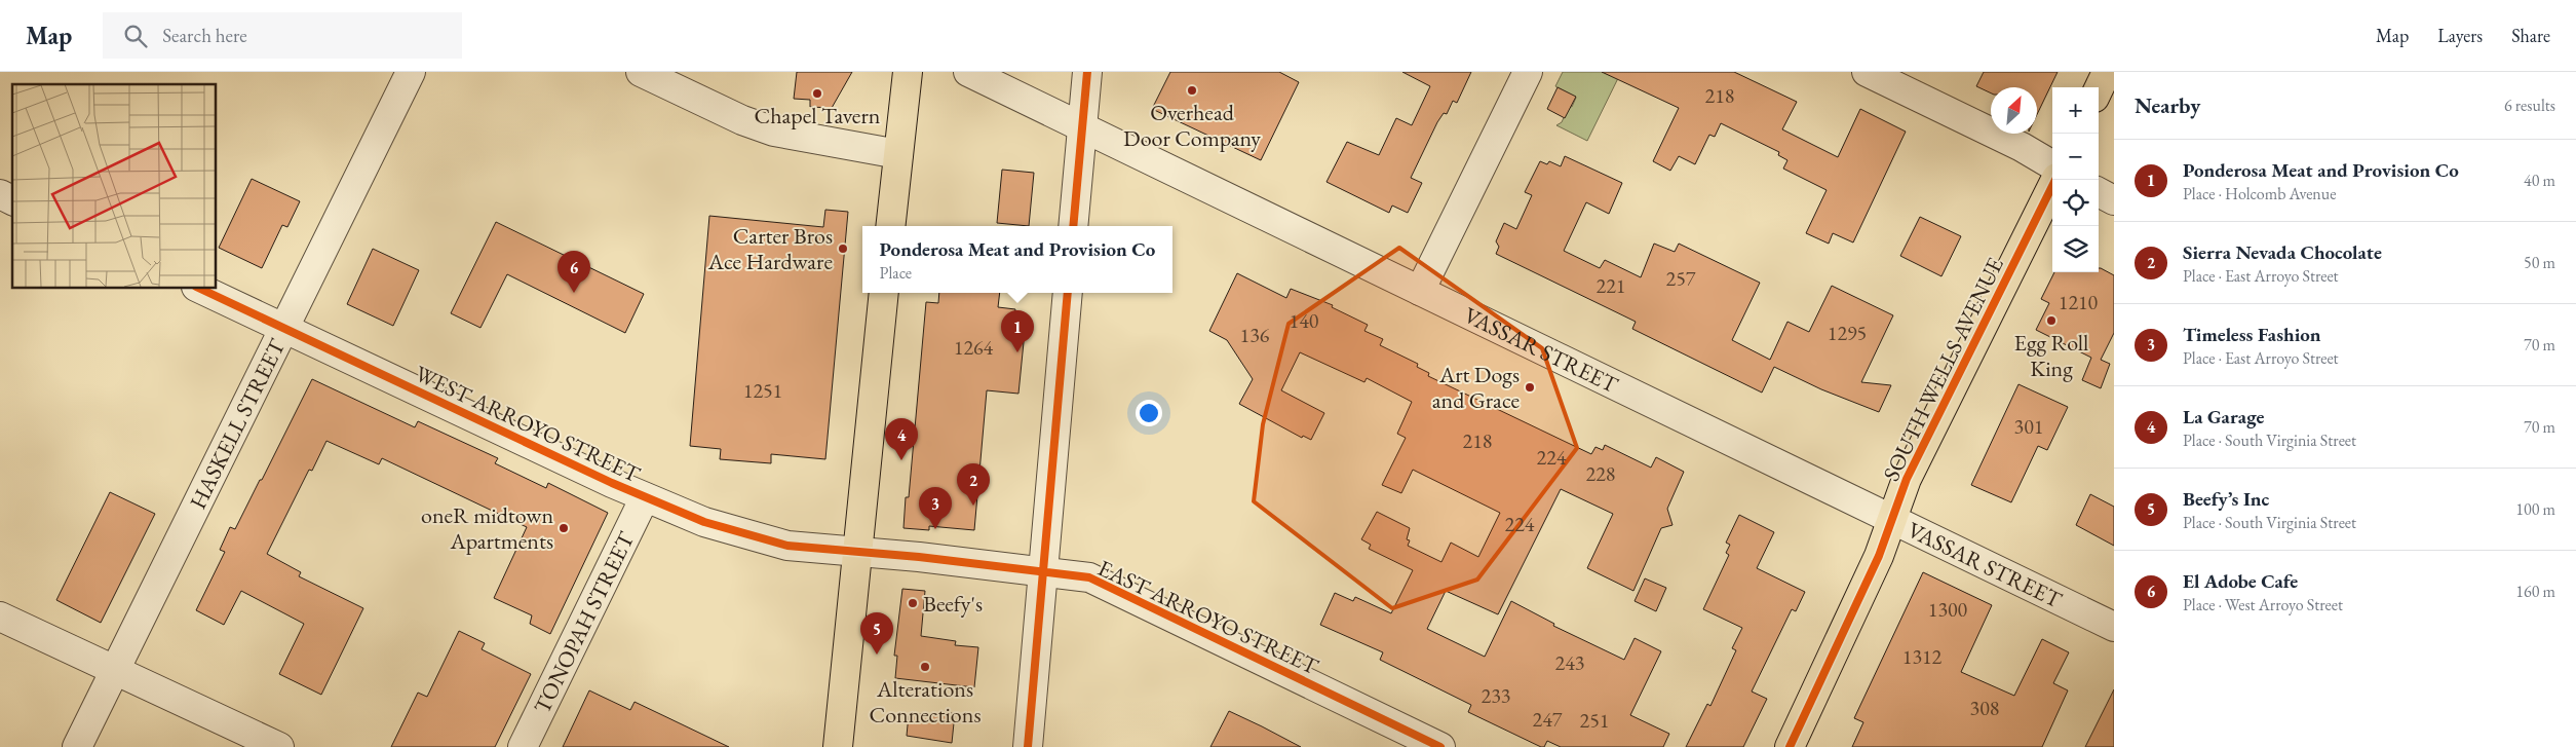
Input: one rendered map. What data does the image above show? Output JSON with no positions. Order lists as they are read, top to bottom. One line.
{"streets":{"main road":["SOUTH WELLS AVENUE"],"street":["VASSAR STREET","HASKELL STREET","WEST ARROYO STREET","EAST ARROYO STREET","TONOPAH STREET"]},"crossings":[["VASSAR STREET","SOUTH WELLS AVENUE"],["HASKELL STREET","WEST ARROYO STREET"],["WEST ARROYO STREET","EAST ARROYO STREET"],["WEST ARROYO STREET","TONOPAH STREET"]],"places":["Overhead Door Company","Chapel Tavern","Carter Bros Ace Hardware","Egg Roll King","Art Dogs and Grace","oneR midtown Apartments","Beefy's","Alterations Connections"],"house_numbers":["218","257","221","1210","140","1295","136","1264","1251","301","218","224","228","224","1300","1312","243","233","308","247","251"],"north":"top right","page":{"header":"Map","search":"Search here","nav":["Map","Layers","Share"],"heading":["Nearby","6 results"],"map_buttons":["+","−"],"list":[{"mark":"1","name":"Ponderosa Meat and Provision Co","note":"Place · Holcomb Avenue","value":"40 m"},{"mark":"2","name":"Sierra Nevada Chocolate","note":"Place · East Arroyo Street","value":"50 m"},{"mark":"3","name":"Timeless Fashion","note":"Place · East Arroyo Street","value":"70 m"},{"mark":"4","name":"La Garage","note":"Place · South Virginia Street","value":"70 m"},{"mark":"5","name":"Beefy’s Inc","note":"Place · South Virginia Street","value":"100 m"},{"mark":"6","name":"El Adobe Cafe","note":"Place · West Arroyo Street","value":"160 m"}],"popup":["Ponderosa Meat and Provision Co","Place"],"pins":["6","1","4","2","3","5"]}}
